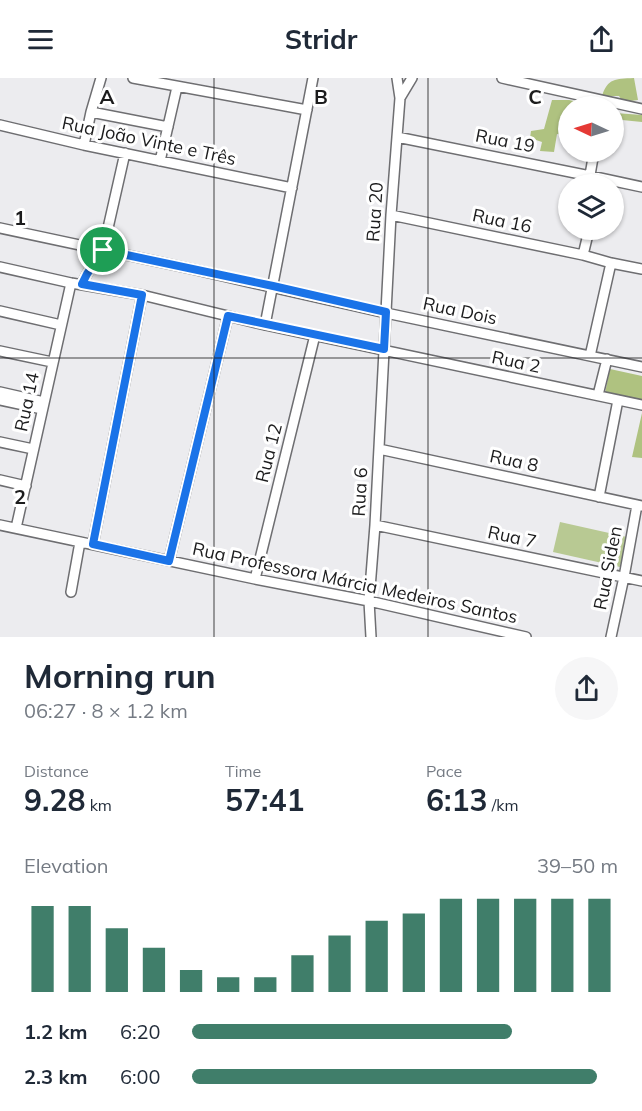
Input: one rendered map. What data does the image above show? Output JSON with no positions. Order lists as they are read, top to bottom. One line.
{"streets":{"street":["Rua João Vinte e Três","Rua 19","Rua 20","Rua 16","Rua Dois","Rua 2","Rua 14","Rua 12","Rua 8","Rua 6","Rua 7","Rua Siden","Rua Professora Márcia Medeiros Santos"]},"crossings":[["Rua 19","Rua 20"],["Rua 20","Rua 16"],["Rua 20","Rua Dois"],["Rua 20","Rua 2"],["Rua 20","Rua 6"],["Rua 2","Rua 14"],["Rua 2","Rua 12"],["Rua 2","Rua 6"],["Rua 14","Rua Professora Márcia Medeiros Santos"],["Rua 12","Rua Professora Márcia Medeiros Santos"],["Rua 8","Rua 6"],["Rua 8","Rua Siden"],["Rua 6","Rua 7"],["Rua 6","Rua Professora Márcia Medeiros Santos"],["Rua 7","Rua Siden"]],"north":"left","page":{"header":"Stridr","heading":["Morning run","06:27 · 8 × 1.2 km"],"stats":[["Distance","9.28 km"],["Time","57:41"],["Pace","6:13 /km"]],"chart":["Elevation","39–50 m"],"list":[{"name":"1.2 km","note":"6:20"},{"name":"2.3 km","note":"6:00"}]},"grid":{"columns":["A","B","C"],"rows":["1","2"]}}
